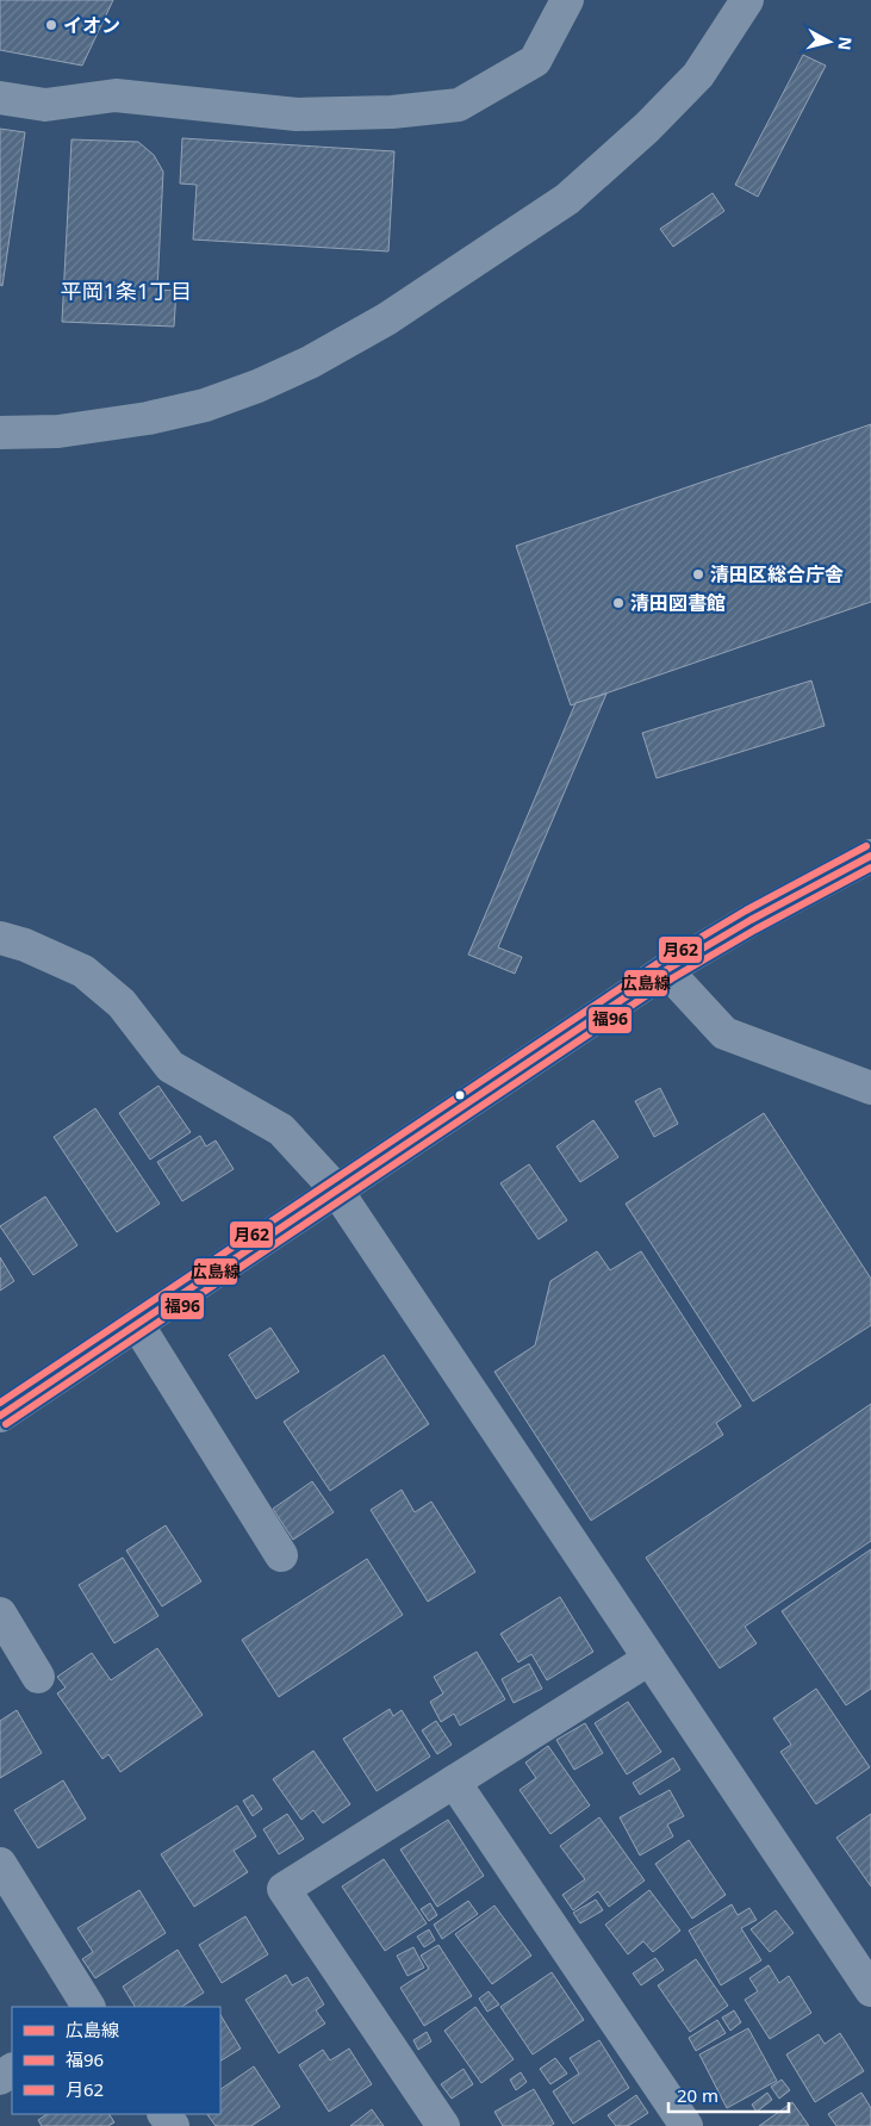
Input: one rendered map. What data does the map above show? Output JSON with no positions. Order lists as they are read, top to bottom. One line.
{"districts":["平岡1条1丁目"],"places":["イオン","清田区総合庁舎","清田図書館"],"lines":["transit line 月62","transit line 広島線","transit line 福96"],"legend":["広島線","福96","月62"],"scale_bar":"20 m","north":"right"}
